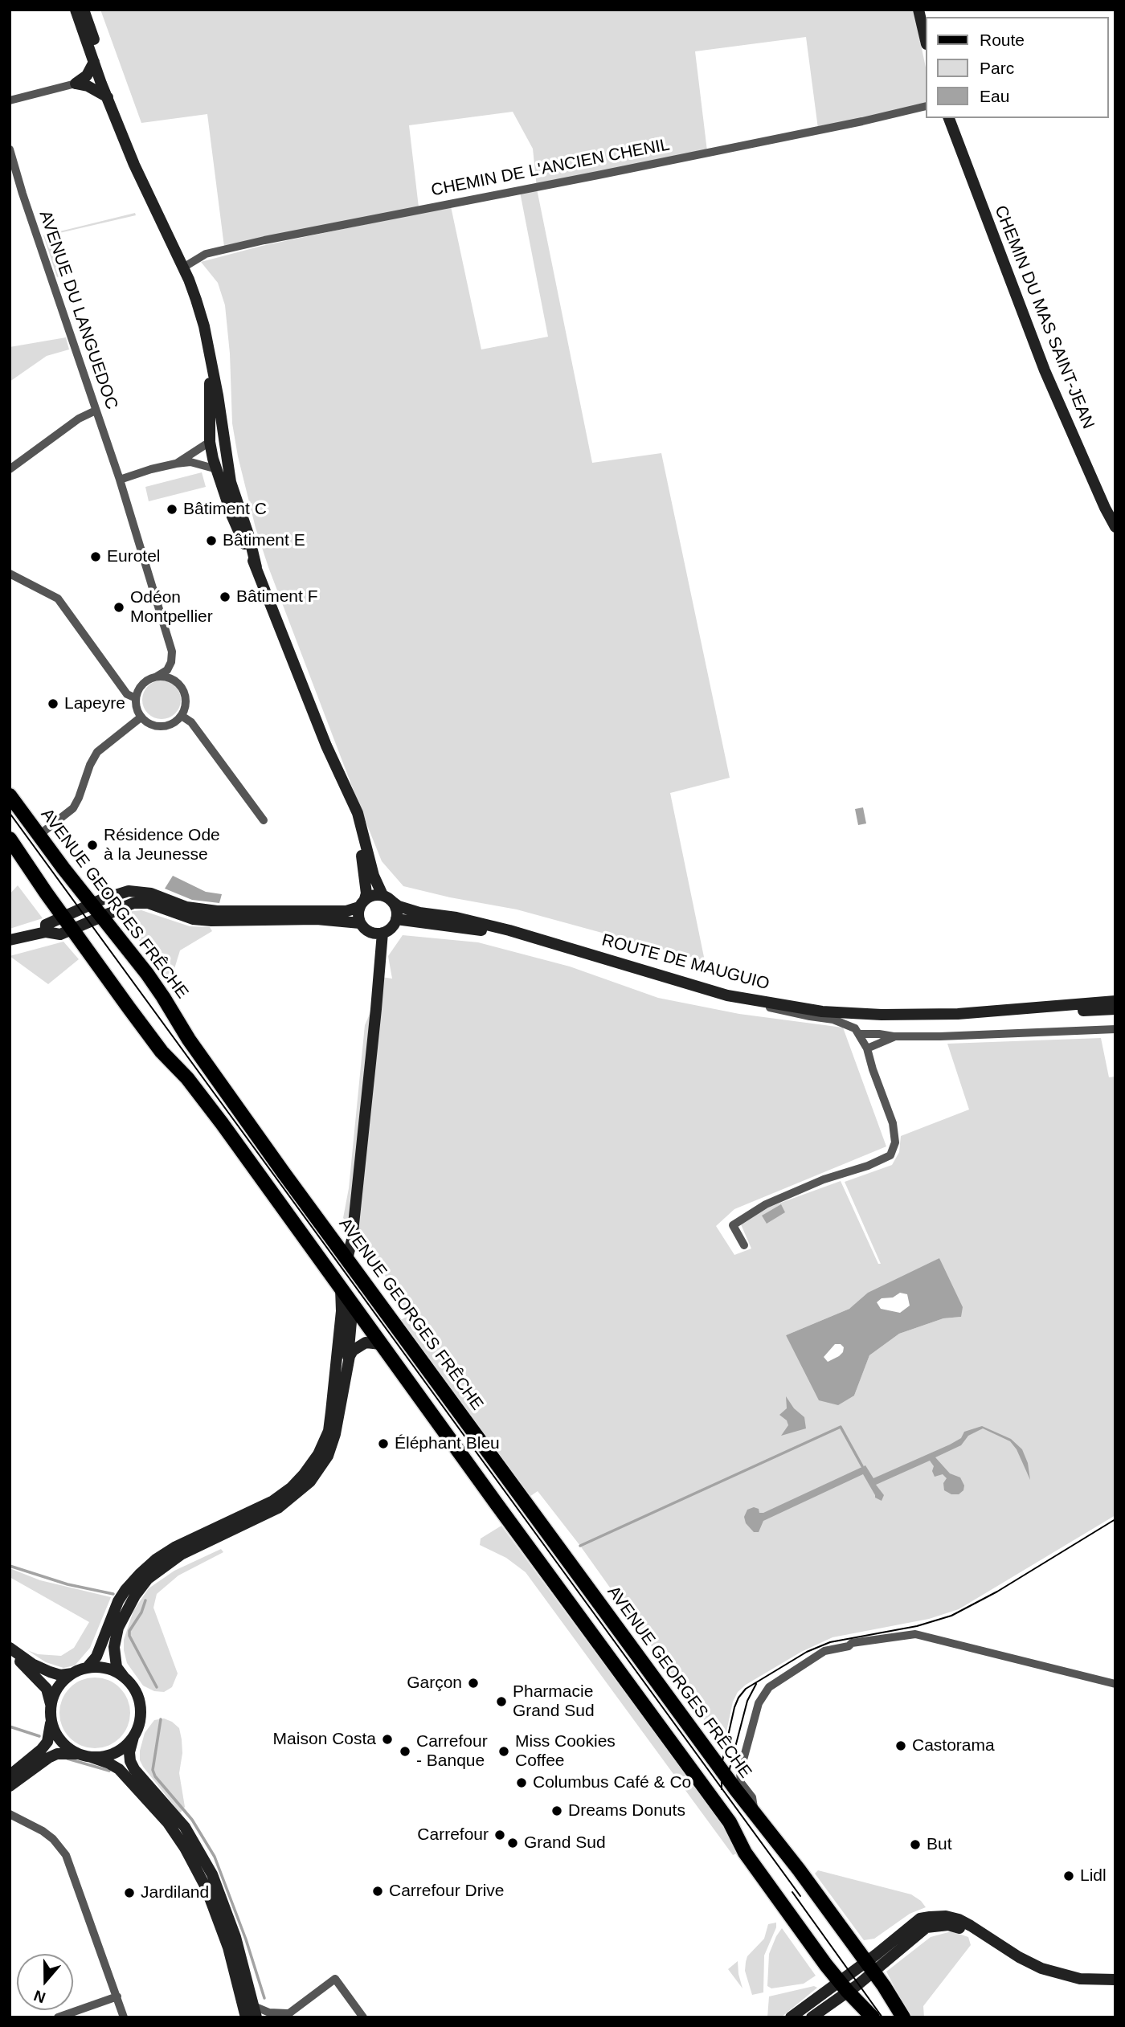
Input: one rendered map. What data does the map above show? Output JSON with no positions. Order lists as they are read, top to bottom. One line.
{"streets":{"main road":["AVENUE GEORGES FRÊCHE"],"street":["CHEMIN DE L'ANCIEN CHENIL","AVENUE DU LANGUEDOC","CHEMIN DU MAS SAINT-JEAN","ROUTE DE MAUGUIO"]},"places":["Bâtiment C","Bâtiment E","Eurotel","Bâtiment F","Odéon Montpellier","Lapeyre","Résidence Ode à la Jeunesse","Éléphant Bleu","Garçon","Pharmacie Grand Sud","Maison Costa","Castorama","Carrefour - Banque","Miss Cookies Coffee","Columbus Café & Co","Dreams Donuts","Carrefour","Grand Sud","But","Lidl","Carrefour Drive","Jardiland"],"legend":["Route","Parc","Eau"],"north":"bottom"}
